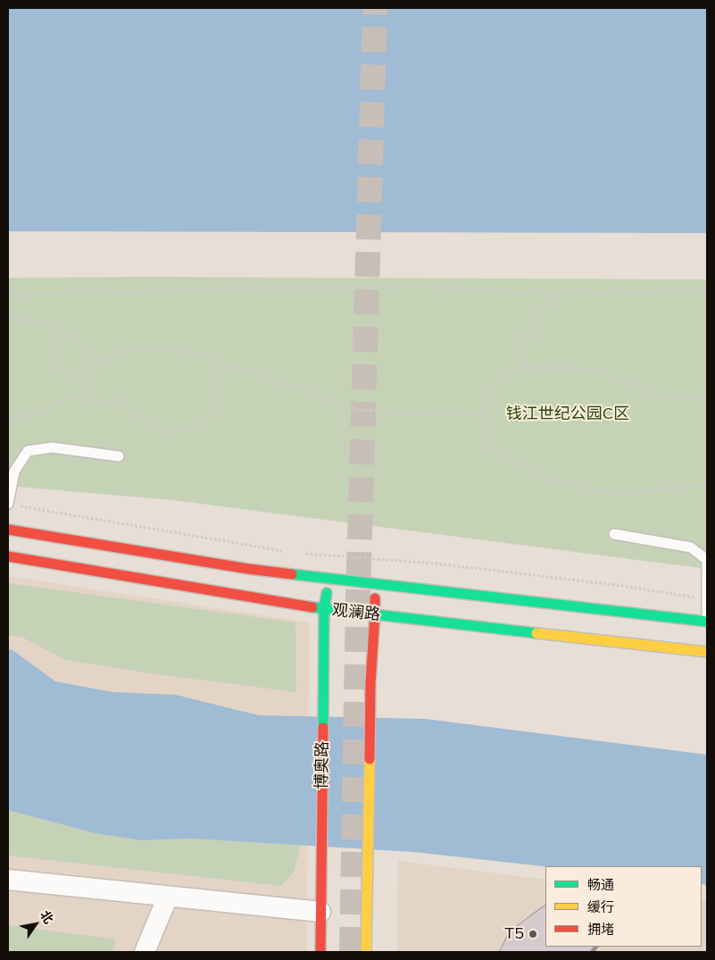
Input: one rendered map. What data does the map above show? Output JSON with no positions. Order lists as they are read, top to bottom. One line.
{"streets":{"main road":["观澜路","博奥路"]},"crossings":[["观澜路","博奥路"]],"parks":["钱江世纪公园C区"],"places":["T5"],"legend":["畅通","缓行","拥堵"],"north":"top right"}
